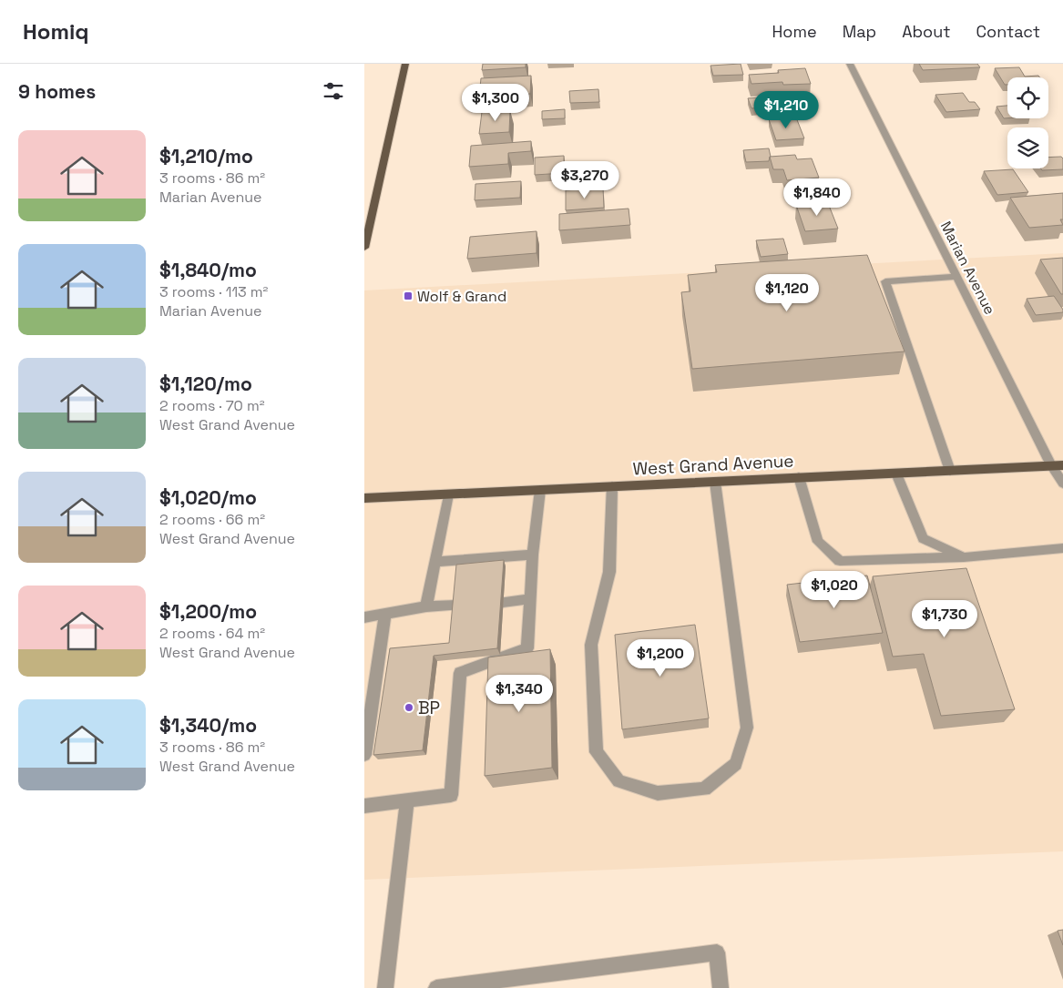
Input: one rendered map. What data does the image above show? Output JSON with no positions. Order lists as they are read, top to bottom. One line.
{"streets":{"main road":["West Grand Avenue"],"street":["Marian Avenue"]},"crossings":[["Marian Avenue","West Grand Avenue"]],"places":{"transit":["Wolf & Grand"],"other":["BP"]},"page":{"header":"Homiq","nav":["Home","Map","About","Contact"],"heading":"9 homes","price":["$1,300","$1,210","$3,270","$1,840","$1,120","$1,020","$1,730","$1,200","$1,340"],"list":[{"name":"$1,210/mo","note":"3 rooms · 86 m² · Marian Avenue"},{"name":"$1,840/mo","note":"3 rooms · 113 m² · Marian Avenue"},{"name":"$1,120/mo","note":"2 rooms · 70 m² · West Grand Avenue"},{"name":"$1,020/mo","note":"2 rooms · 66 m² · West Grand Avenue"},{"name":"$1,200/mo","note":"2 rooms · 64 m² · West Grand Avenue"},{"name":"$1,340/mo","note":"3 rooms · 86 m² · West Grand Avenue"}]}}
